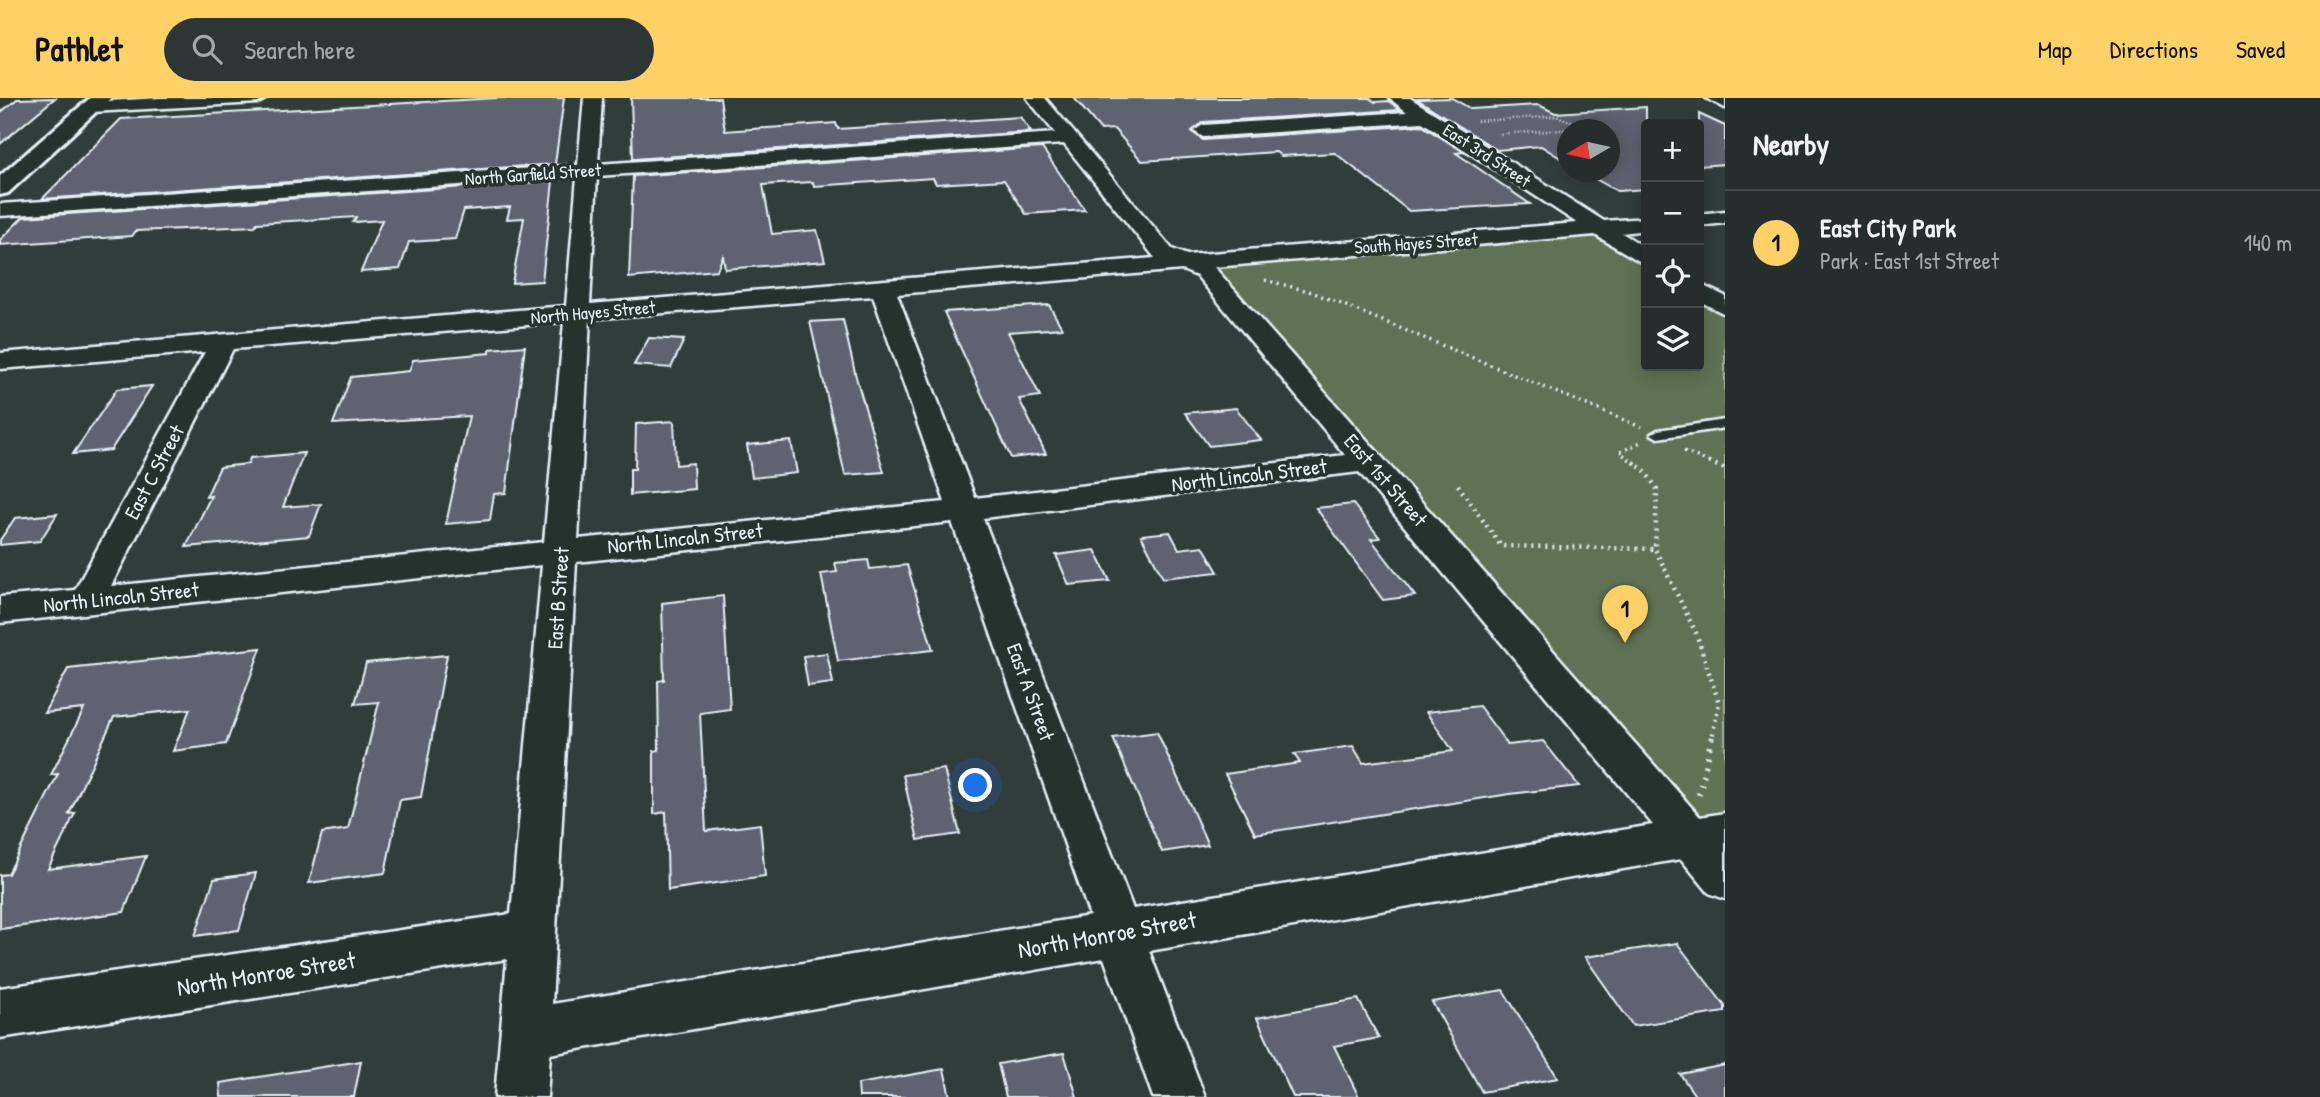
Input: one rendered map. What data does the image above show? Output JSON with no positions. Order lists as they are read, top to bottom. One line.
{"streets":{"street":["East 3rd Street","North Garfield Street","South Hayes Street","North Hayes Street","East C Street","North Lincoln Street","East 1st Street","East B Street","East A Street","North Monroe Street"]},"crossings":[["East 3rd Street","South Hayes Street"],["North Garfield Street","East 1st Street"],["North Garfield Street","East B Street"],["South Hayes Street","North Hayes Street"],["South Hayes Street","East 1st Street"],["North Hayes Street","East C Street"],["North Hayes Street","East 1st Street"],["North Hayes Street","East B Street"],["North Hayes Street","East A Street"],["East C Street","North Lincoln Street"],["North Lincoln Street","East 1st Street"],["North Lincoln Street","East B Street"],["North Lincoln Street","East A Street"],["East 1st Street","North Monroe Street"],["East B Street","North Monroe Street"],["East A Street","North Monroe Street"]],"north":"left","page":{"header":"Pathlet","search":"Search here","nav":["Map","Directions","Saved"],"heading":"Nearby","map_buttons":["+","−"],"list":[{"mark":"1","name":"East City Park","note":"Park · East 1st Street","value":"140 m"}],"pins":"1"}}
